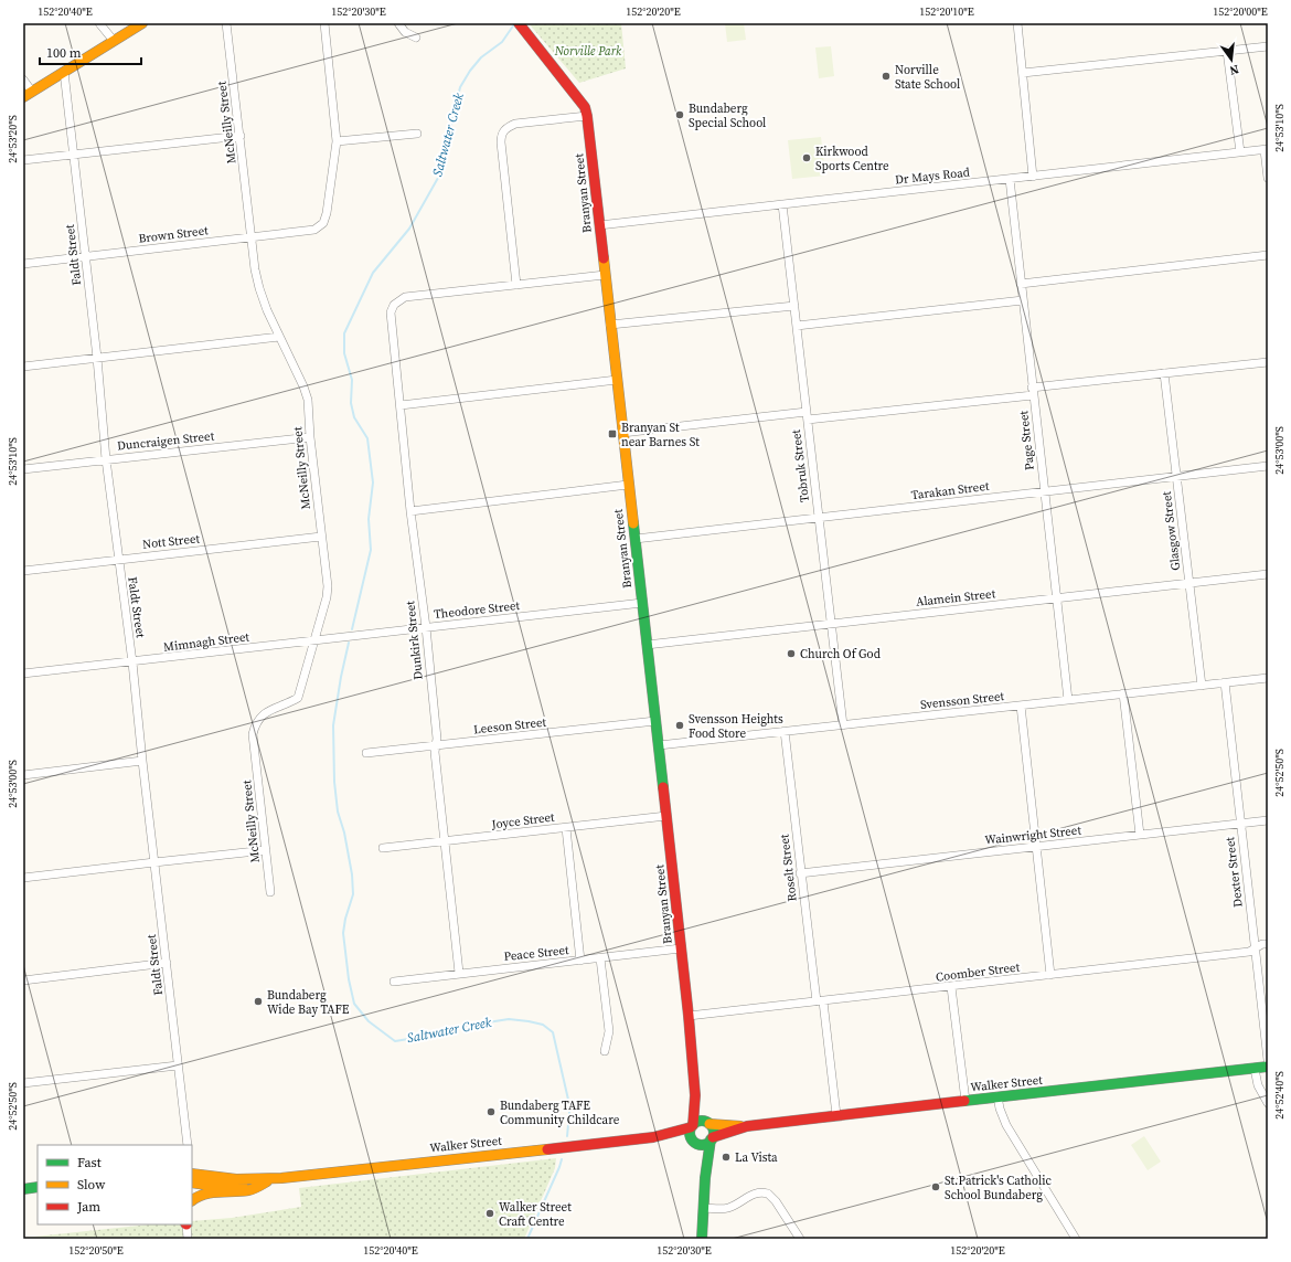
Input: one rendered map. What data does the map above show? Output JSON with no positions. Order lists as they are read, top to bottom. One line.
{"streets":{"street":["McNeilly Street","Dr Mays Road","Branyan Street","Brown Street","Faldt Street","Duncraigen Street","Page Street","Tobruk Street","Tarakan Street","Glasgow Street","Nott Street","Alamein Street","Theodore Street","Dunkirk Street","Mimnagh Street","Svensson Street","Leeson Street","Joyce Street","Wainwright Street","Roselt Street","Dexter Street","Peace Street","Coomber Street","Walker Street"]},"crossings":[["McNeilly Street","Brown Street"],["McNeilly Street","Duncraigen Street"],["McNeilly Street","Nott Street"],["McNeilly Street","Theodore Street"],["McNeilly Street","Mimnagh Street"],["Dr Mays Road","Branyan Street"],["Dr Mays Road","Page Street"],["Dr Mays Road","Tobruk Street"],["Branyan Street","Tarakan Street"],["Branyan Street","Alamein Street"],["Branyan Street","Theodore Street"],["Branyan Street","Svensson Street"],["Branyan Street","Leeson Street"],["Branyan Street","Joyce Street"],["Branyan Street","Peace Street"],["Branyan Street","Coomber Street"],["Branyan Street","Walker Street"],["Brown Street","Faldt Street"],["Faldt Street","Duncraigen Street"],["Faldt Street","Nott Street"],["Faldt Street","Mimnagh Street"],["Page Street","Tarakan Street"],["Page Street","Alamein Street"],["Page Street","Svensson Street"],["Tobruk Street","Tarakan Street"],["Tobruk Street","Alamein Street"],["Tobruk Street","Svensson Street"],["Tarakan Street","Glasgow Street"],["Glasgow Street","Alamein Street"],["Glasgow Street","Svensson Street"],["Theodore Street","Dunkirk Street"],["Theodore Street","Mimnagh Street"],["Dunkirk Street","Leeson Street"],["Dunkirk Street","Joyce Street"],["Dunkirk Street","Peace Street"],["Svensson Street","Roselt Street"],["Svensson Street","Dexter Street"],["Wainwright Street","Roselt Street"],["Wainwright Street","Dexter Street"],["Roselt Street","Coomber Street"],["Roselt Street","Walker Street"],["Dexter Street","Coomber Street"]],"water":["Saltwater Creek"],"parks":["Norville Park"],"places":{"other":["Norville State School","Bundaberg Special School","Kirkwood Sports Centre","Church Of God","Svensson Heights Food Store","Bundaberg Wide Bay TAFE","Bundaberg TAFE Community Childcare","La Vista","St.Patrick's Catholic School Bundaberg","Walker Street Craft Centre"],"transit":["Branyan St near Barnes St"]},"legend":["Fast","Slow","Jam"],"scale_bar":"100 m","north":"bottom","coordinates":["152°20'40\"E","152°20'30\"E","152°20'20\"E","152°20'10\"E","152°20'00\"E","24°53'10\"S","24°53'20\"S","24°53'00\"S","24°52'50\"S","24°52'40\"S","152°20'50\"E"]}
